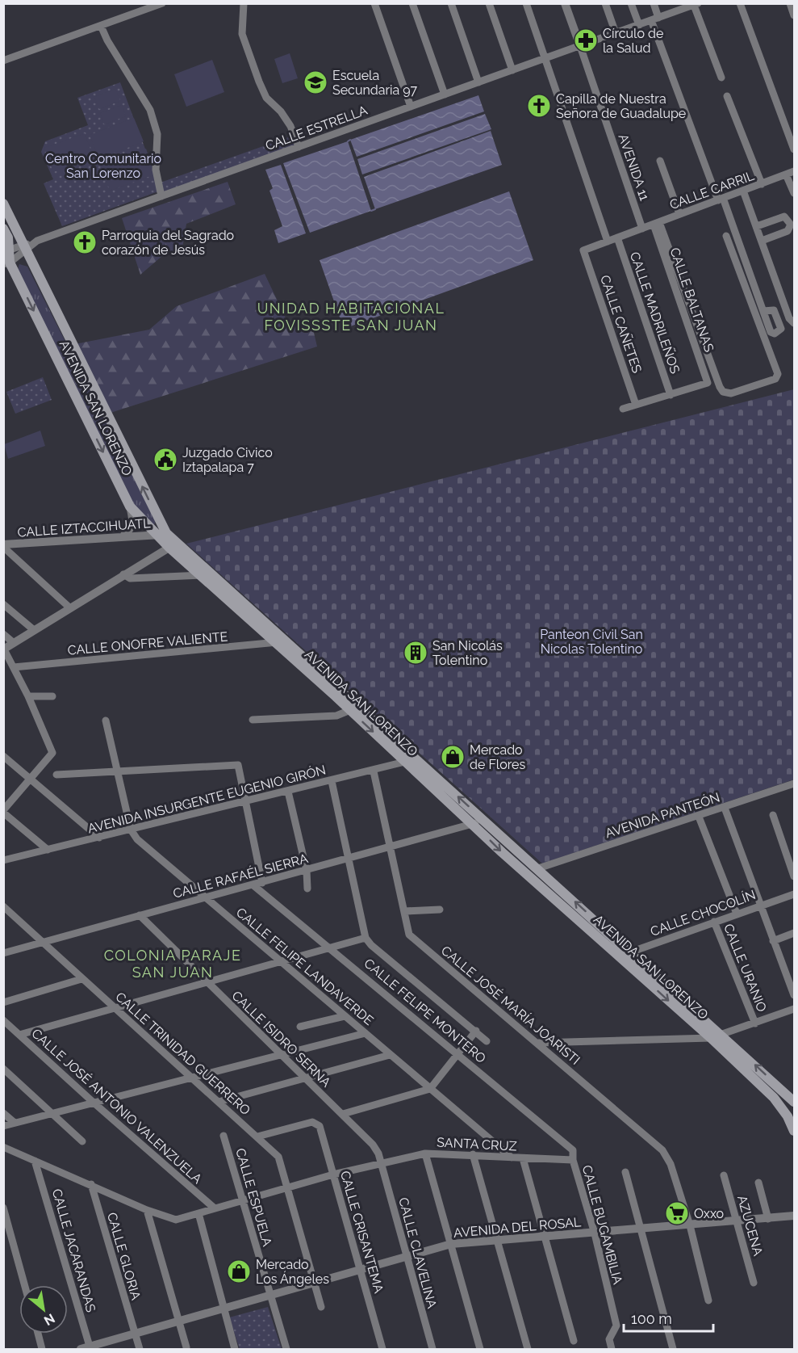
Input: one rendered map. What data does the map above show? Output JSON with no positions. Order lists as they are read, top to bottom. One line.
{"streets":{"main road":["AVENIDA SAN LORENZO"],"street":["CALLE ESTRELLA","AVENIDA 11","CALLE CARRIL","CALLE BALTANAS","CALLE MADRILEÑOS","CALLE CAÑETES","CALLE IZTACCIHUATL","CALLE ONOFRE VALIENTE","AVENIDA INSURGENTE EUGENIO GIRÓN","AVENIDA PANTEÓN","CALLE RAFAÉL SIERRA","CALLE CHOCOLÍN","CALLE FELIPE LANDAVERDE","CALLE URANIO","CALLE JOSÉ MARÍA JOARISTI","CALLE FELIPE MONTERO","CALLE ISIDRO SERNA","CALLE TRINIDAD GUERRERO","CALLE JOSÉ ANTONIO VALENZUELA","SANTA CRUZ","CALLE ESPUELA","CALLE BUGAMBILIA","AZUCENA","AVENIDA DEL ROSAL","CALLE CRISANTEMA","CALLE JACARANDAS","CALLE CLAVELINA","CALLE GLORIA"]},"crossings":[["CALLE ESTRELLA","AVENIDA 11"],["CALLE ESTRELLA","AVENIDA SAN LORENZO"],["AVENIDA 11","CALLE CARRIL"],["CALLE CARRIL","CALLE BALTANAS"],["CALLE CARRIL","CALLE MADRILEÑOS"],["CALLE CARRIL","CALLE CAÑETES"],["CALLE BALTANAS","CALLE MADRILEÑOS"],["AVENIDA SAN LORENZO","CALLE IZTACCIHUATL"],["AVENIDA SAN LORENZO","CALLE ONOFRE VALIENTE"],["AVENIDA SAN LORENZO","AVENIDA INSURGENTE EUGENIO GIRÓN"],["AVENIDA SAN LORENZO","AVENIDA PANTEÓN"],["AVENIDA SAN LORENZO","CALLE RAFAÉL SIERRA"],["AVENIDA SAN LORENZO","CALLE CHOCOLÍN"],["AVENIDA INSURGENTE EUGENIO GIRÓN","CALLE FELIPE LANDAVERDE"],["AVENIDA INSURGENTE EUGENIO GIRÓN","CALLE JOSÉ MARÍA JOARISTI"],["CALLE RAFAÉL SIERRA","CALLE FELIPE LANDAVERDE"],["CALLE RAFAÉL SIERRA","CALLE JOSÉ MARÍA JOARISTI"],["CALLE RAFAÉL SIERRA","CALLE FELIPE MONTERO"],["CALLE RAFAÉL SIERRA","CALLE ISIDRO SERNA"],["CALLE RAFAÉL SIERRA","CALLE TRINIDAD GUERRERO"],["CALLE CHOCOLÍN","CALLE URANIO"],["CALLE FELIPE LANDAVERDE","SANTA CRUZ"],["CALLE JOSÉ MARÍA JOARISTI","AVENIDA DEL ROSAL"],["CALLE FELIPE MONTERO","SANTA CRUZ"],["CALLE FELIPE MONTERO","CALLE BUGAMBILIA"],["CALLE ISIDRO SERNA","SANTA CRUZ"],["CALLE ISIDRO SERNA","CALLE CLAVELINA"],["CALLE TRINIDAD GUERRERO","SANTA CRUZ"],["CALLE TRINIDAD GUERRERO","AVENIDA DEL ROSAL"],["CALLE TRINIDAD GUERRERO","CALLE CRISANTEMA"],["CALLE JOSÉ ANTONIO VALENZUELA","SANTA CRUZ"],["SANTA CRUZ","CALLE ESPUELA"],["SANTA CRUZ","CALLE BUGAMBILIA"],["SANTA CRUZ","CALLE CRISANTEMA"],["SANTA CRUZ","CALLE CLAVELINA"],["CALLE ESPUELA","AVENIDA DEL ROSAL"],["CALLE BUGAMBILIA","AVENIDA DEL ROSAL"],["AZUCENA","AVENIDA DEL ROSAL"],["AVENIDA DEL ROSAL","CALLE CRISANTEMA"],["AVENIDA DEL ROSAL","CALLE JACARANDAS"],["AVENIDA DEL ROSAL","CALLE CLAVELINA"],["AVENIDA DEL ROSAL","CALLE GLORIA"]],"districts":["UNIDAD HABITACIONAL FOVISSSTE SAN JUAN","COLONIA PARAJE SAN JUAN"],"parks":["Centro Comunitario San Lorenzo","Panteon Civil San Nicolas Tolentino"],"places":{"pharmacy":["Círculo de la Salud"],"school or university":["Escuela Secundaria 97"],"church":["Capilla de Nuestra Señora de Guadalupe","Parroquia del Sagrado corazón de Jesús"],"public building":["Juzgado Civico Iztapalapa 7"],"building":["San Nicolás Tolentino"],"shop":["Mercado de Flores","Mercado Los Ángeles"],"supermarket":["Oxxo"]},"scale_bar":"100 m","north":"bottom right"}
